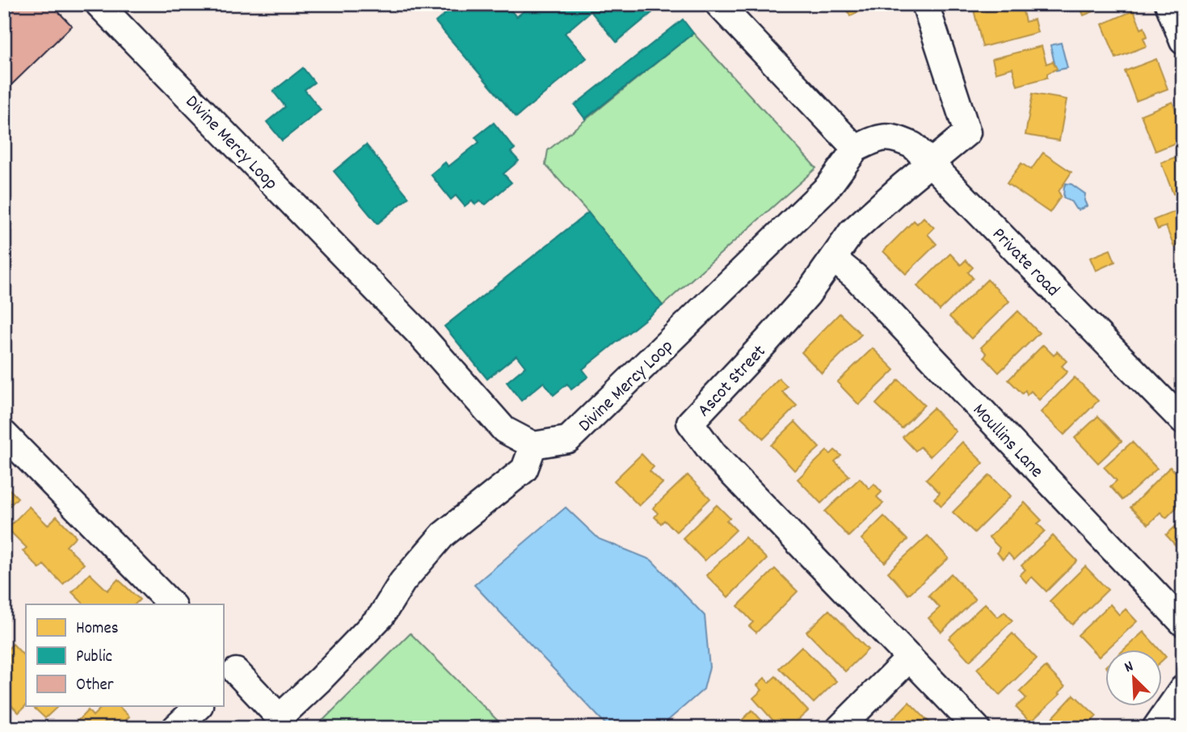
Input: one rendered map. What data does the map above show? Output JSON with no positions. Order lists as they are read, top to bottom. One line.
{"streets":{"street":["Divine Mercy Loop","Private road","Ascot Street","Moullins Lane"]},"crossings":[["Divine Mercy Loop","Private road"],["Private road","Ascot Street"],["Ascot Street","Moullins Lane"]],"legend":["Homes","Public","Other"],"north":"top left"}
